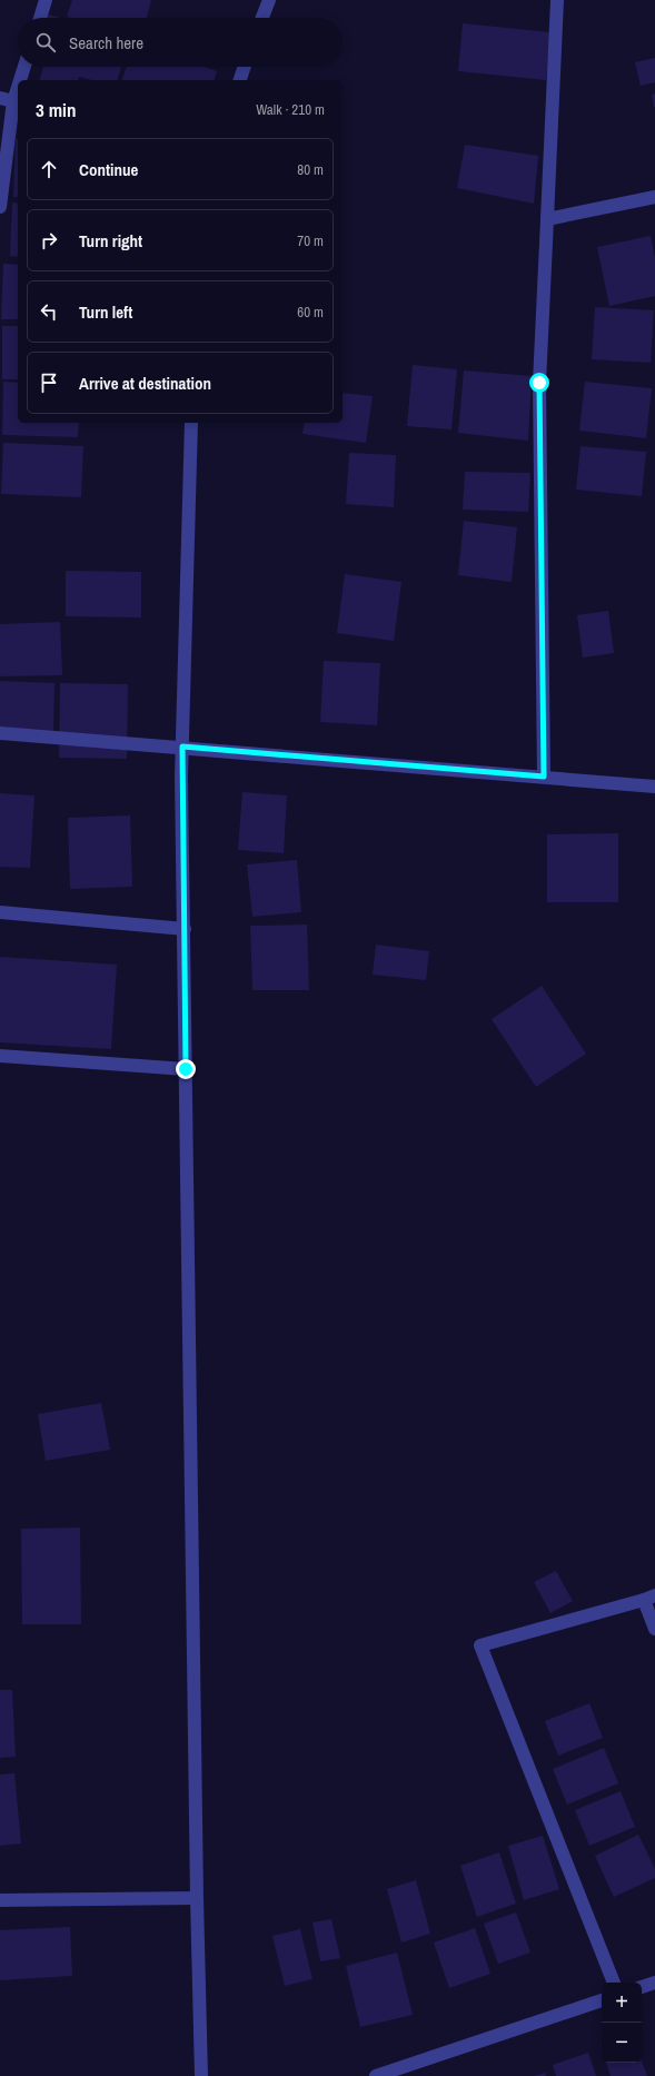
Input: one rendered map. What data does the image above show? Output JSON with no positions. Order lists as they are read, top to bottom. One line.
{"page":{"search":"Search here","heading":["3 min","Walk · 210 m"],"list":[["Continue","80 m"],["Turn right","70 m"],["Turn left","60 m"],"Arrive at destination"],"map_buttons":["+","−"]}}
